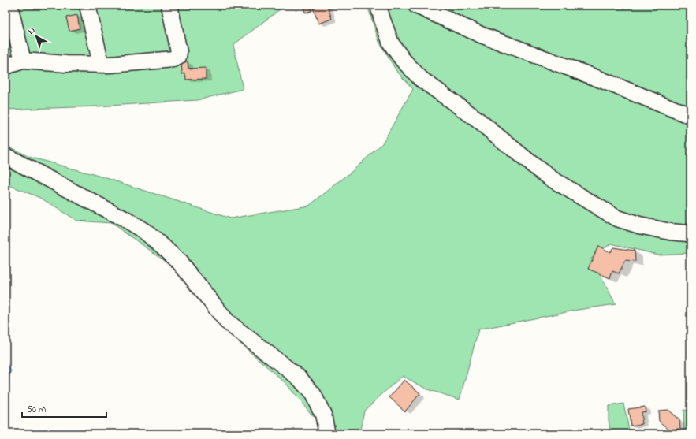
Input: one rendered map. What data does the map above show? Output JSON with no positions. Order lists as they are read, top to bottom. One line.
{"scale_bar":"50 m","north":"top left"}
